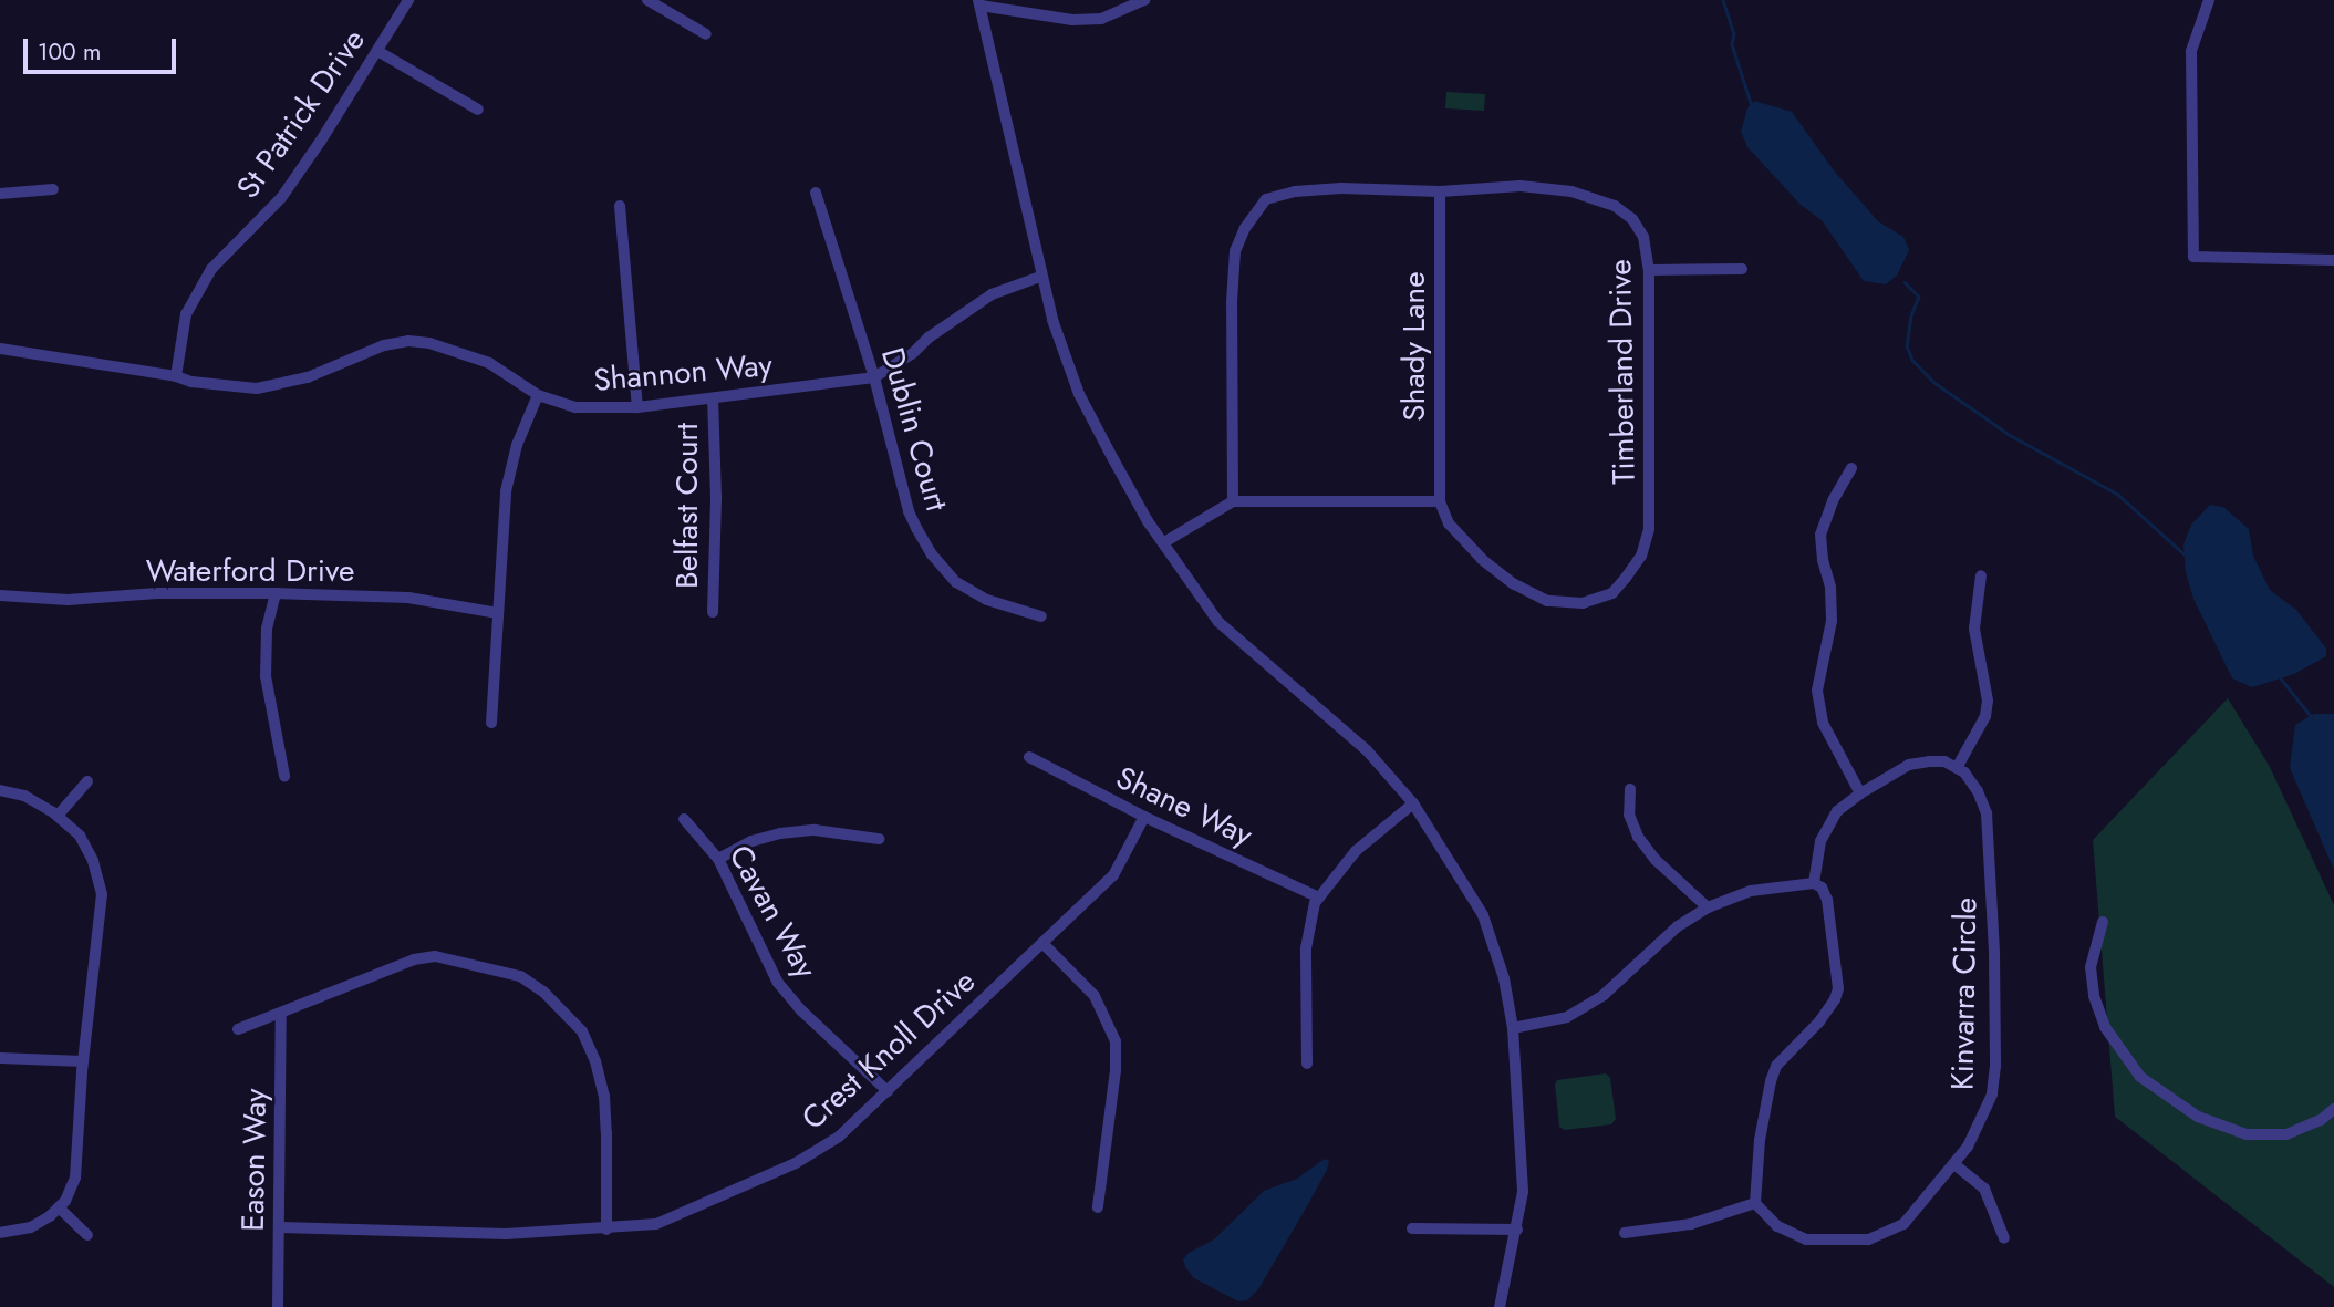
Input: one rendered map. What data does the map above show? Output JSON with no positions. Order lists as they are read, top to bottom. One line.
{"streets":{"street":["St Patrick Drive","Shady Lane","Timberland Drive","Shannon Way","Dublin Court","Belfast Court","Waterford Drive","Shane Way","Cavan Way","Kinvarra Circle","Crest Knoll Drive","Eason Way"]},"crossings":[["St Patrick Drive","Shannon Way"],["Shady Lane","Timberland Drive"],["Shannon Way","Dublin Court"],["Shannon Way","Belfast Court"],["Shane Way","Crest Knoll Drive"],["Cavan Way","Crest Knoll Drive"],["Crest Knoll Drive","Eason Way"]],"scale_bar":"100 m"}
